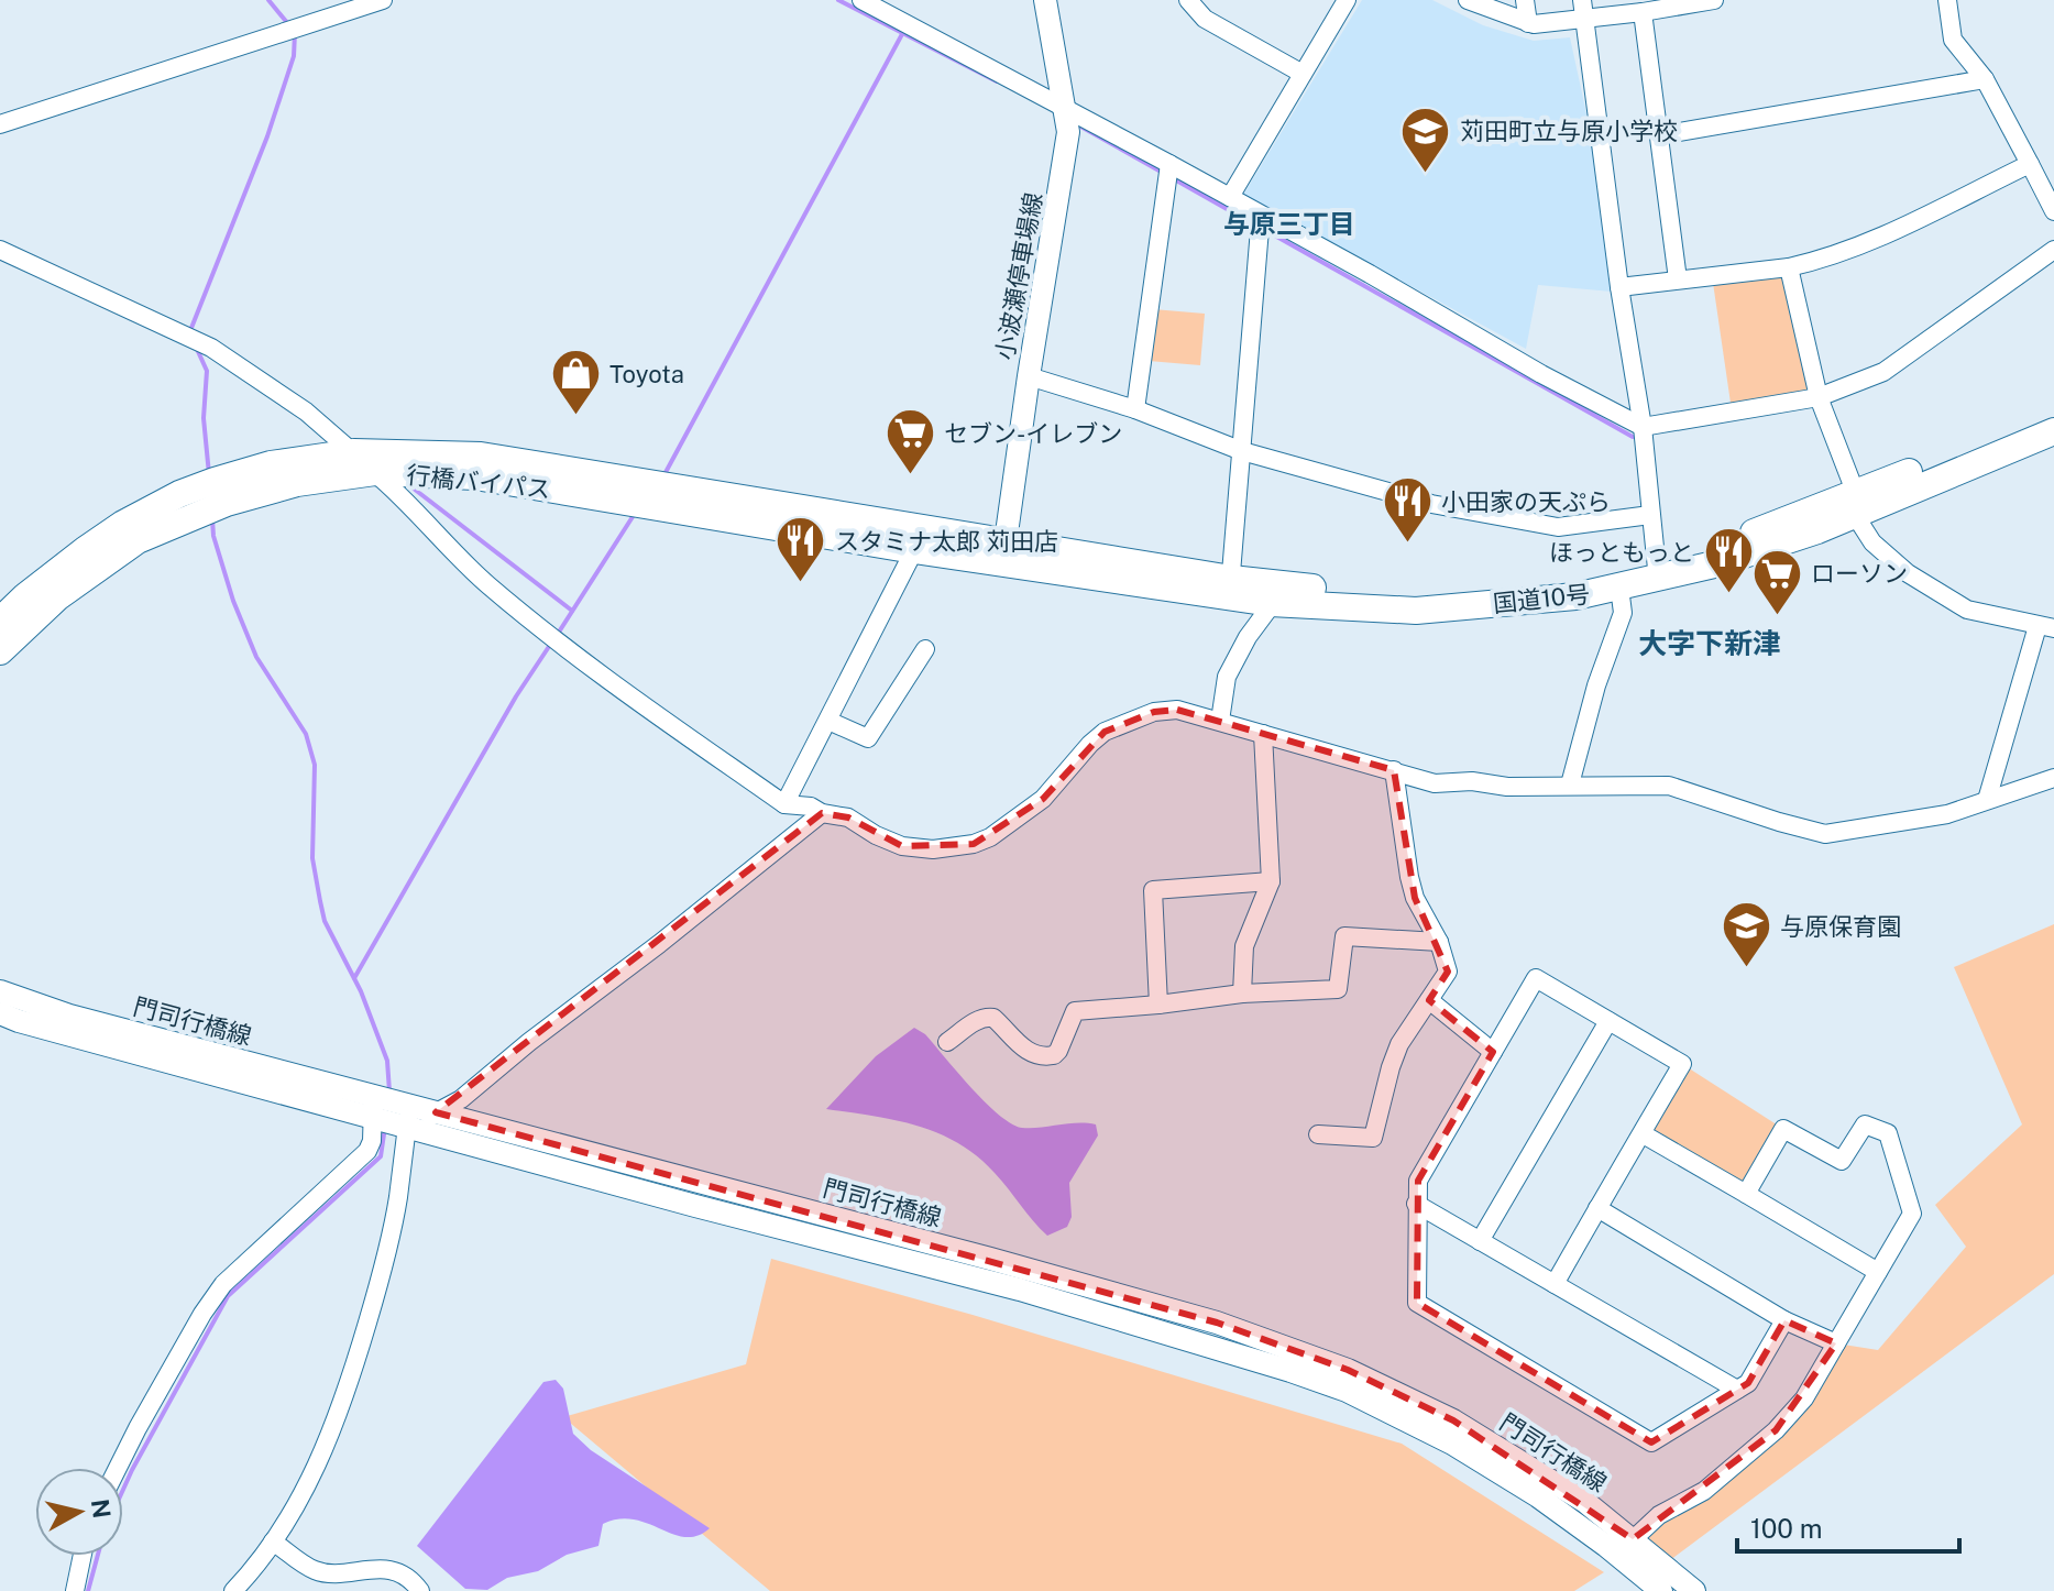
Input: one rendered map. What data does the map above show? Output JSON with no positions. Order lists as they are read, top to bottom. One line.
{"streets":{"highway":["行橋バイパス","国道10号"],"main road":["小波瀬停車場線","門司行橋線"]},"crossings":[["小波瀬停車場線","行橋バイパス"],["小波瀬停車場線","国道10号"],["行橋バイパス","国道10号"]],"districts":["与原三丁目","大字下新津"],"places":{"school or university":["苅田町立与原小学校","与原保育園"],"shop":["Toyota"],"supermarket":["セブン-イレブン","ローソン"],"restaurant":["小田家の天ぷら","スタミナ太郎 苅田店","ほっともっと"]},"scale_bar":"100 m","north":"right"}
